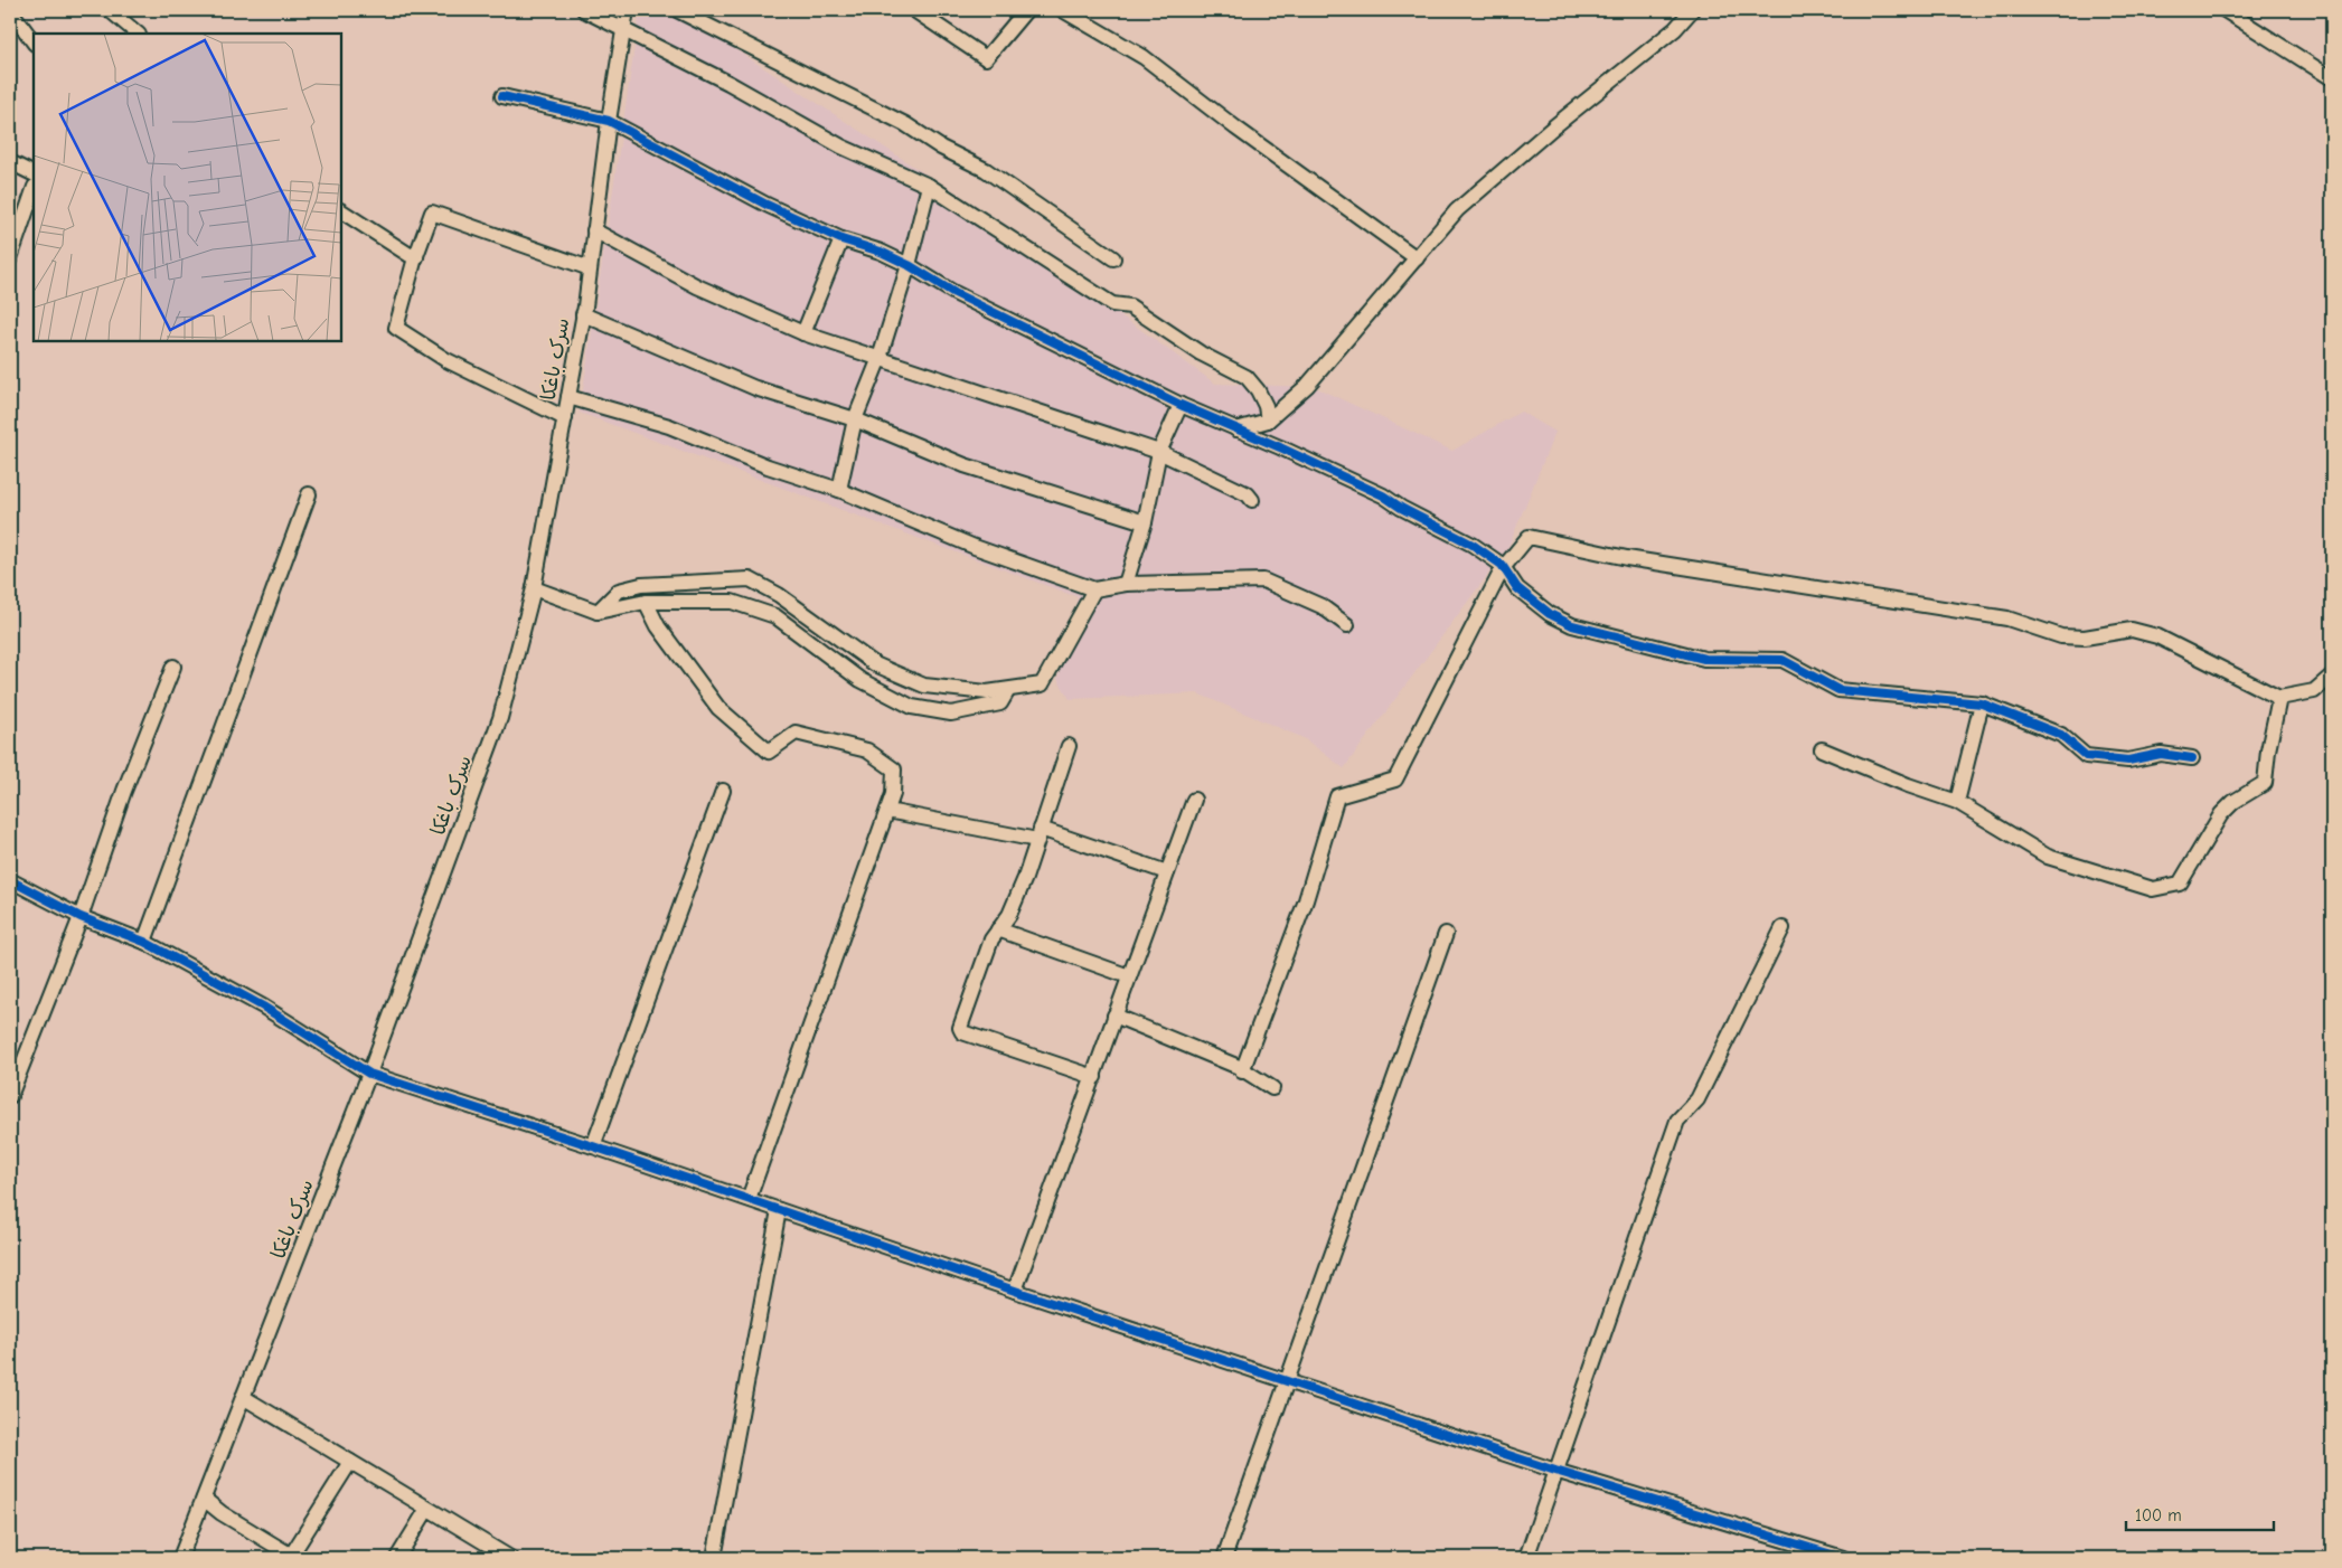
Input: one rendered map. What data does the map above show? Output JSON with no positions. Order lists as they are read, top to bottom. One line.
{"streets":{"street":["سرک باغکا"]},"scale_bar":"100 m"}
